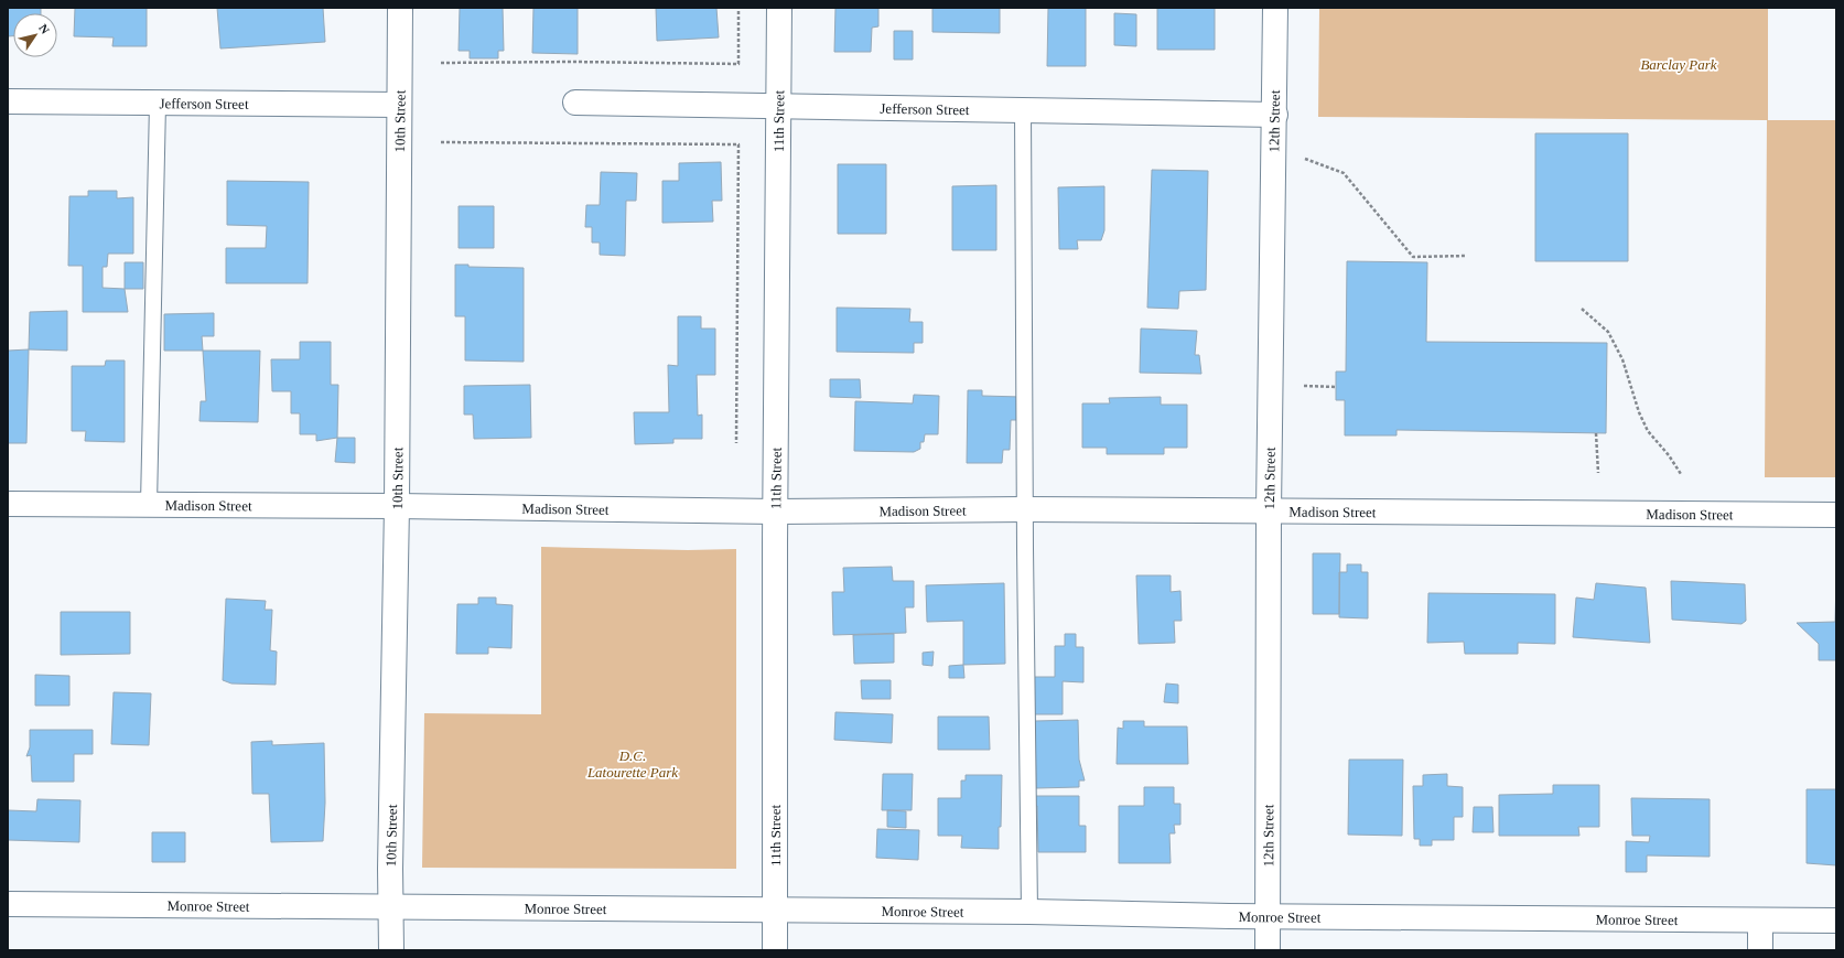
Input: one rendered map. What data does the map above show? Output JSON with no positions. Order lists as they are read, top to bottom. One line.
{"streets":{"street":["Jefferson Street","10th Street","11th Street","12th Street","Madison Street","Monroe Street"]},"crossings":[["Jefferson Street","10th Street"],["Jefferson Street","11th Street"],["Jefferson Street","12th Street"],["10th Street","Madison Street"],["10th Street","Monroe Street"],["11th Street","Madison Street"],["11th Street","Monroe Street"],["12th Street","Madison Street"],["12th Street","Monroe Street"]],"parks":["Barclay Park","D.C. Latourette Park"],"north":"top right"}
